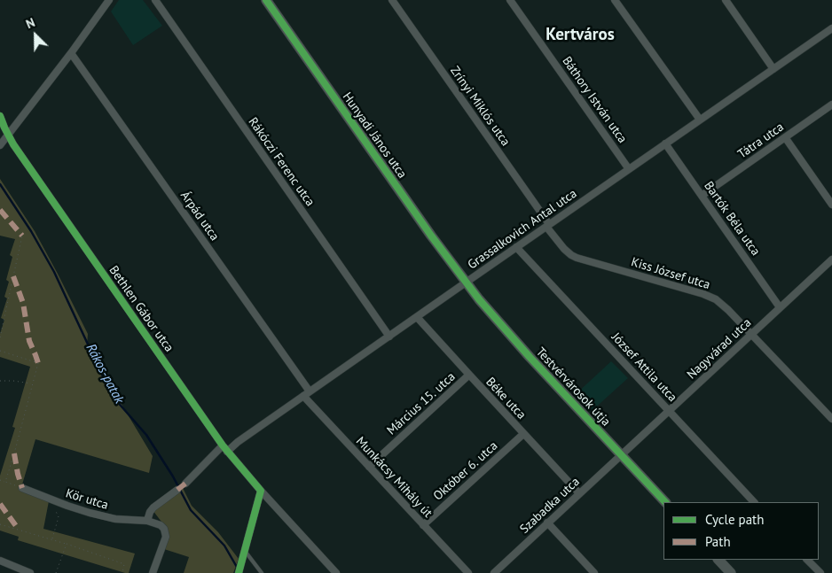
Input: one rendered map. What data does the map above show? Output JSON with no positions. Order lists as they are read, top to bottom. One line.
{"streets":{"street":["Báthory István utca","Zrínyi Miklós utca","Hunyadi János utca","Tátra utca","Rákóczi Ferenc utca","Árpád utca","Bartók Béla utca","Grassalkovich Antal utca","Kiss József utca","Bethlen Gábor utca","Nagyvárad utca","József Attila utca","Testvérvárosok útja","Béke utca","Március 15. utca","Október 6. utca","Munkácsy Mihály út","Kör utca","Szabadka utca"]},"crossings":[["Báthory István utca","Grassalkovich Antal utca"],["Zrínyi Miklós utca","Grassalkovich Antal utca"],["Zrínyi Miklós utca","Kiss József utca"],["Hunyadi János utca","Grassalkovich Antal utca"],["Hunyadi János utca","Testvérvárosok útja"],["Tátra utca","Bartók Béla utca"],["Rákóczi Ferenc utca","Grassalkovich Antal utca"],["Árpád utca","Grassalkovich Antal utca"],["Árpád utca","Munkácsy Mihály út"],["Bartók Béla utca","Grassalkovich Antal utca"],["Bartók Béla utca","Nagyvárad utca"],["Grassalkovich Antal utca","Kiss József utca"],["Grassalkovich Antal utca","Bethlen Gábor utca"],["Grassalkovich Antal utca","József Attila utca"],["Grassalkovich Antal utca","Testvérvárosok útja"],["Grassalkovich Antal utca","Béke utca"],["Grassalkovich Antal utca","Munkácsy Mihály út"],["Kiss József utca","Nagyvárad utca"],["Nagyvárad utca","József Attila utca"],["Nagyvárad utca","Testvérvárosok útja"],["Nagyvárad utca","Szabadka utca"],["Testvérvárosok útja","Szabadka utca"],["Béke utca","Március 15. utca"],["Béke utca","Október 6. utca"],["Béke utca","Szabadka utca"],["Március 15. utca","Munkácsy Mihály út"],["Október 6. utca","Munkácsy Mihály út"]],"districts":["Kertváros"],"water":["Rákos-patak"],"legend":["Cycle path","Path"],"north":"top left"}
